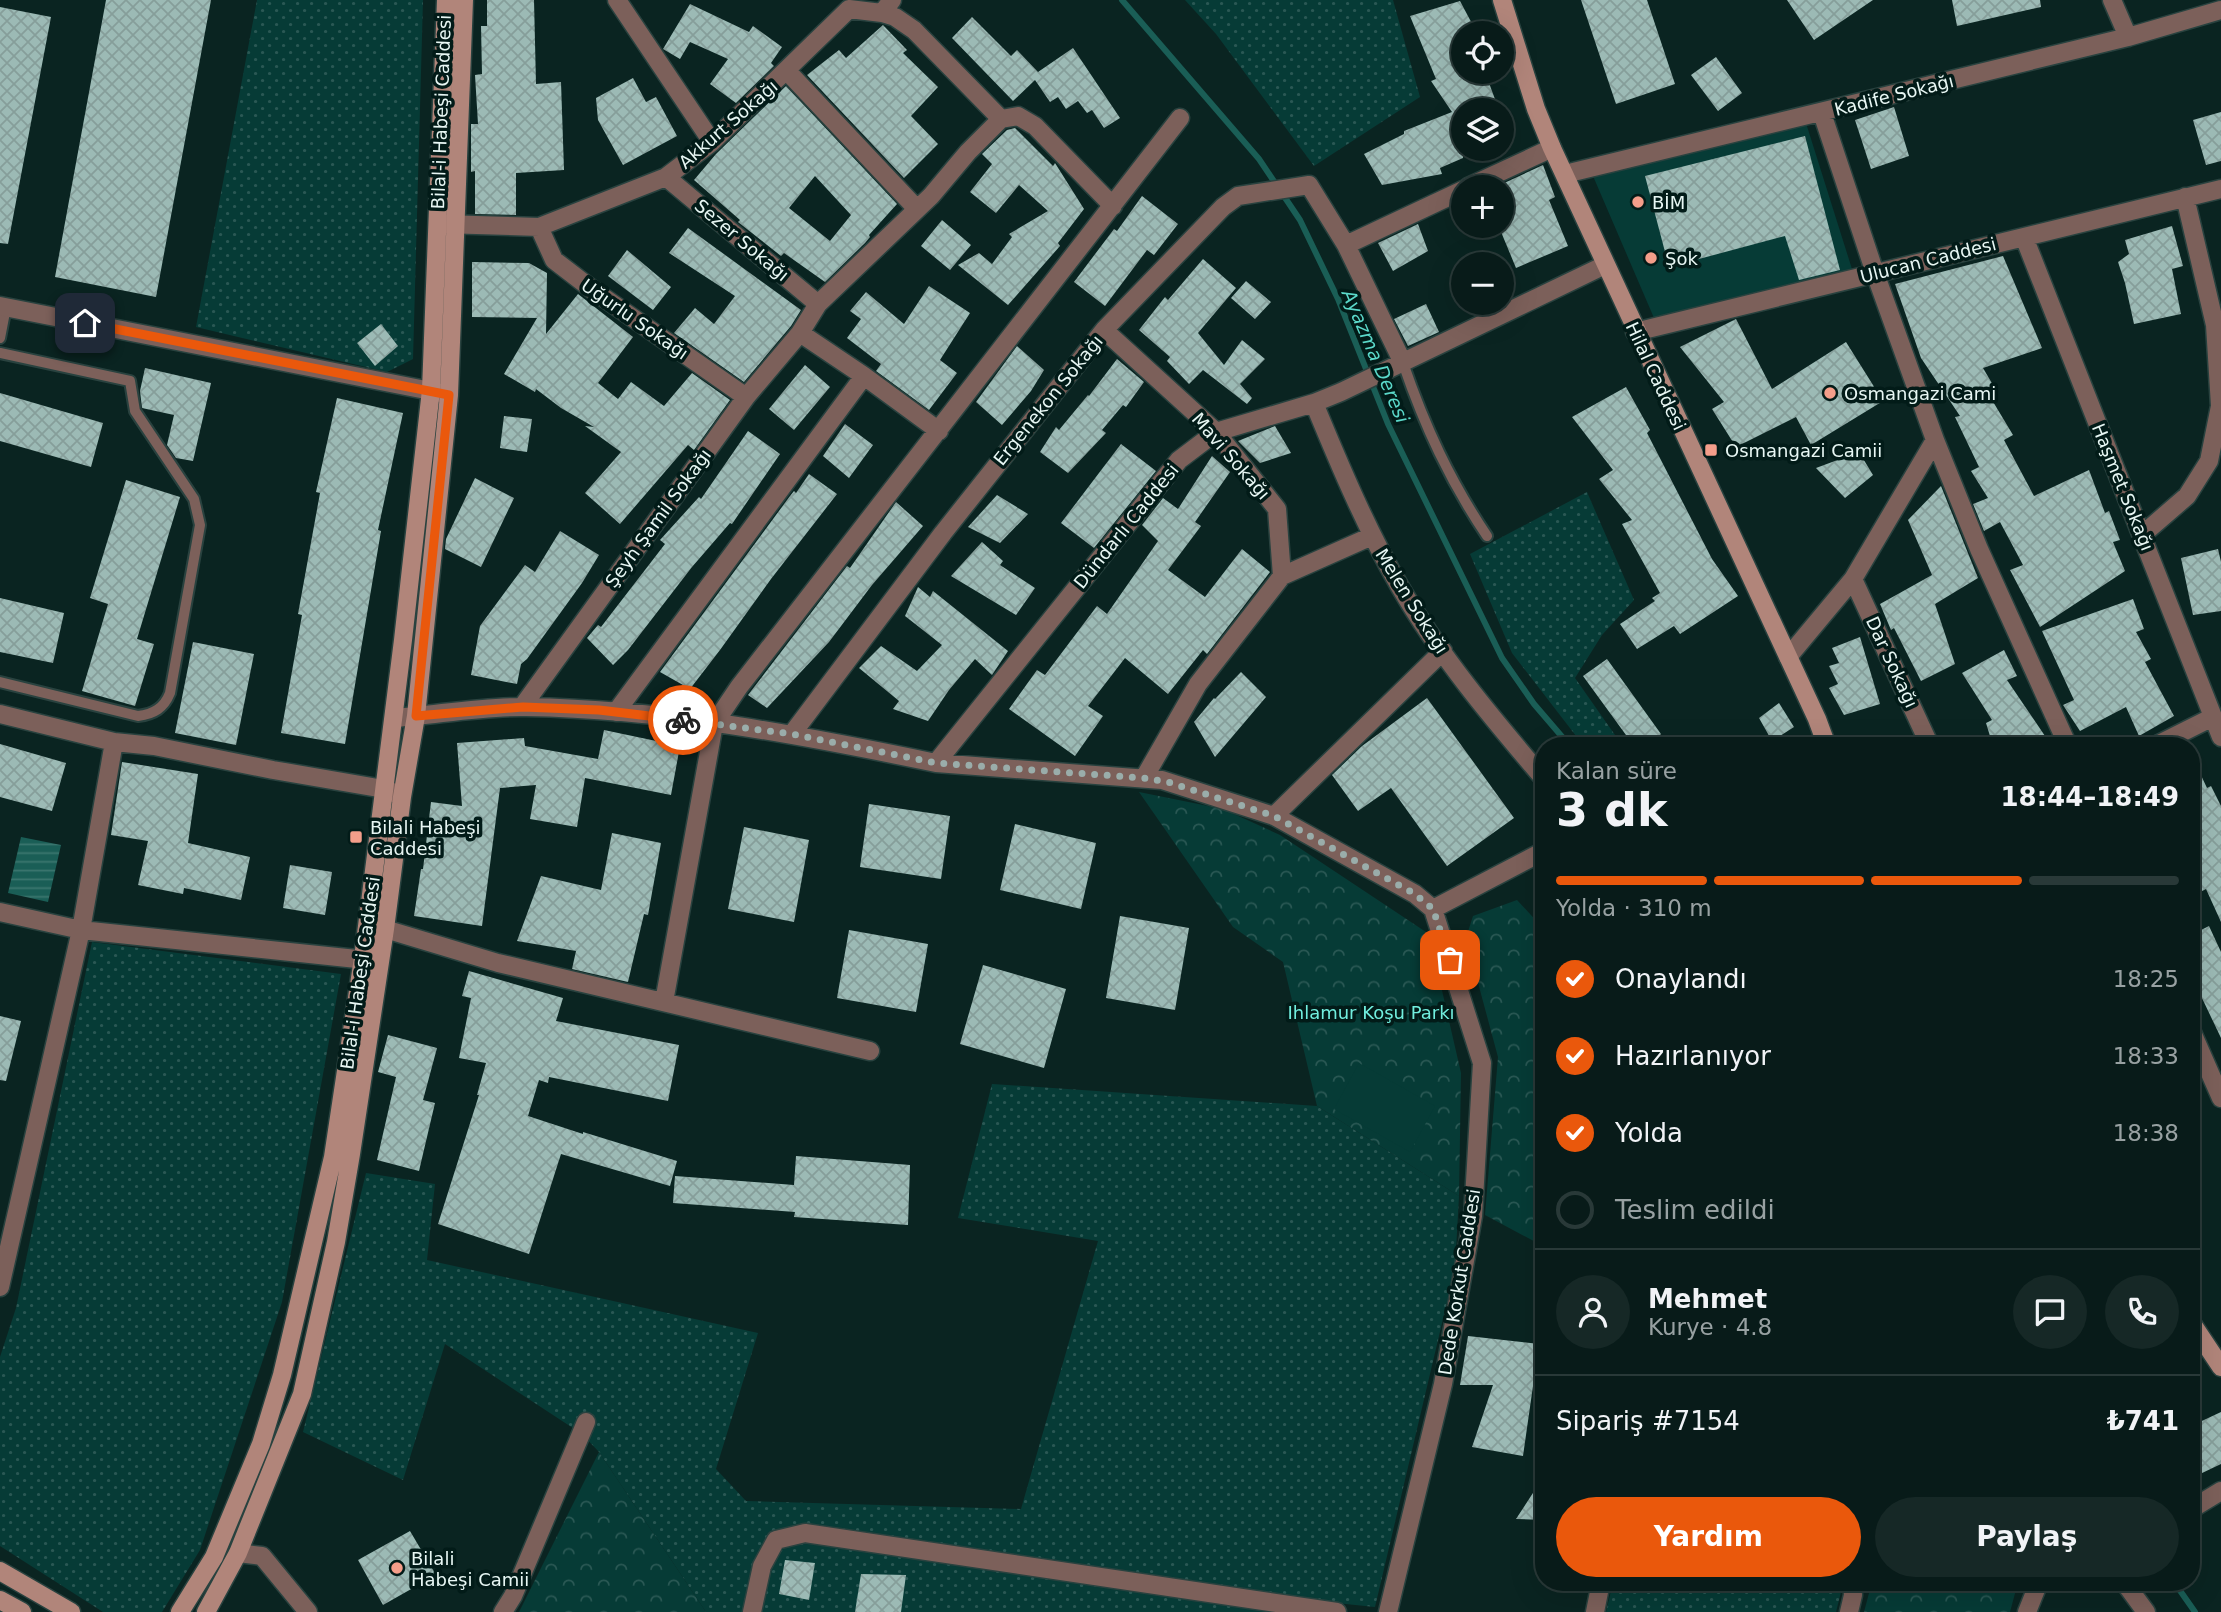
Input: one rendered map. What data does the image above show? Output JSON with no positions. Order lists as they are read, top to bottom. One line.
{"streets":{"street":["Kadife Sokağı","Bilal-i Habeşi Caddesi","Akkurt Sokağı","Sezer Sokağı","Ulucan Caddesi","Uğurlu Sokağı","Hilal Caddesi","Ergenekon Sokağı","Mavi Sokağı","Haşmet Sokağı","Şeyh Şamil Sokağı","Dündarlı Caddesi","Melen Sokağı","Dar Sokağı","Dede Korkut Caddesi"]},"crossings":[["Kadife Sokağı","Hilal Caddesi"],["Bilal-i Habeşi Caddesi","Akkurt Sokağı"],["Akkurt Sokağı","Sezer Sokağı"],["Akkurt Sokağı","Uğurlu Sokağı"],["Sezer Sokağı","Şeyh Şamil Sokağı"],["Ulucan Caddesi","Hilal Caddesi"],["Ulucan Caddesi","Haşmet Sokağı"],["Uğurlu Sokağı","Şeyh Şamil Sokağı"],["Hilal Caddesi","Dündarlı Caddesi"],["Ergenekon Sokağı","Mavi Sokağı"],["Ergenekon Sokağı","Dündarlı Caddesi"],["Mavi Sokağı","Dündarlı Caddesi"],["Dündarlı Caddesi","Melen Sokağı"]],"water":["Ayazma Deresi"],"parks":["Ihlamur Koşu Parkı"],"places":{"other":["BİM","Şok","Osmangazi Cami","Bilali Habeşi Camii"],"transit":["Osmangazi Camii","Bilali Habeşi Caddesi"]},"page":{"map_buttons":["+","−"],"heading":["3 dk","Kalan süre","18:44–18:49"],"panel":["Mehmet","Kurye · 4.8","Sipariş #7154","₺741"],"bar":"Yolda · 310 m","list":[["Onaylandı","18:25"],["Hazırlanıyor","18:33"],["Yolda","18:38"],"Teslim edildi"],"buttons":["Yardım","Paylaş"]}}
